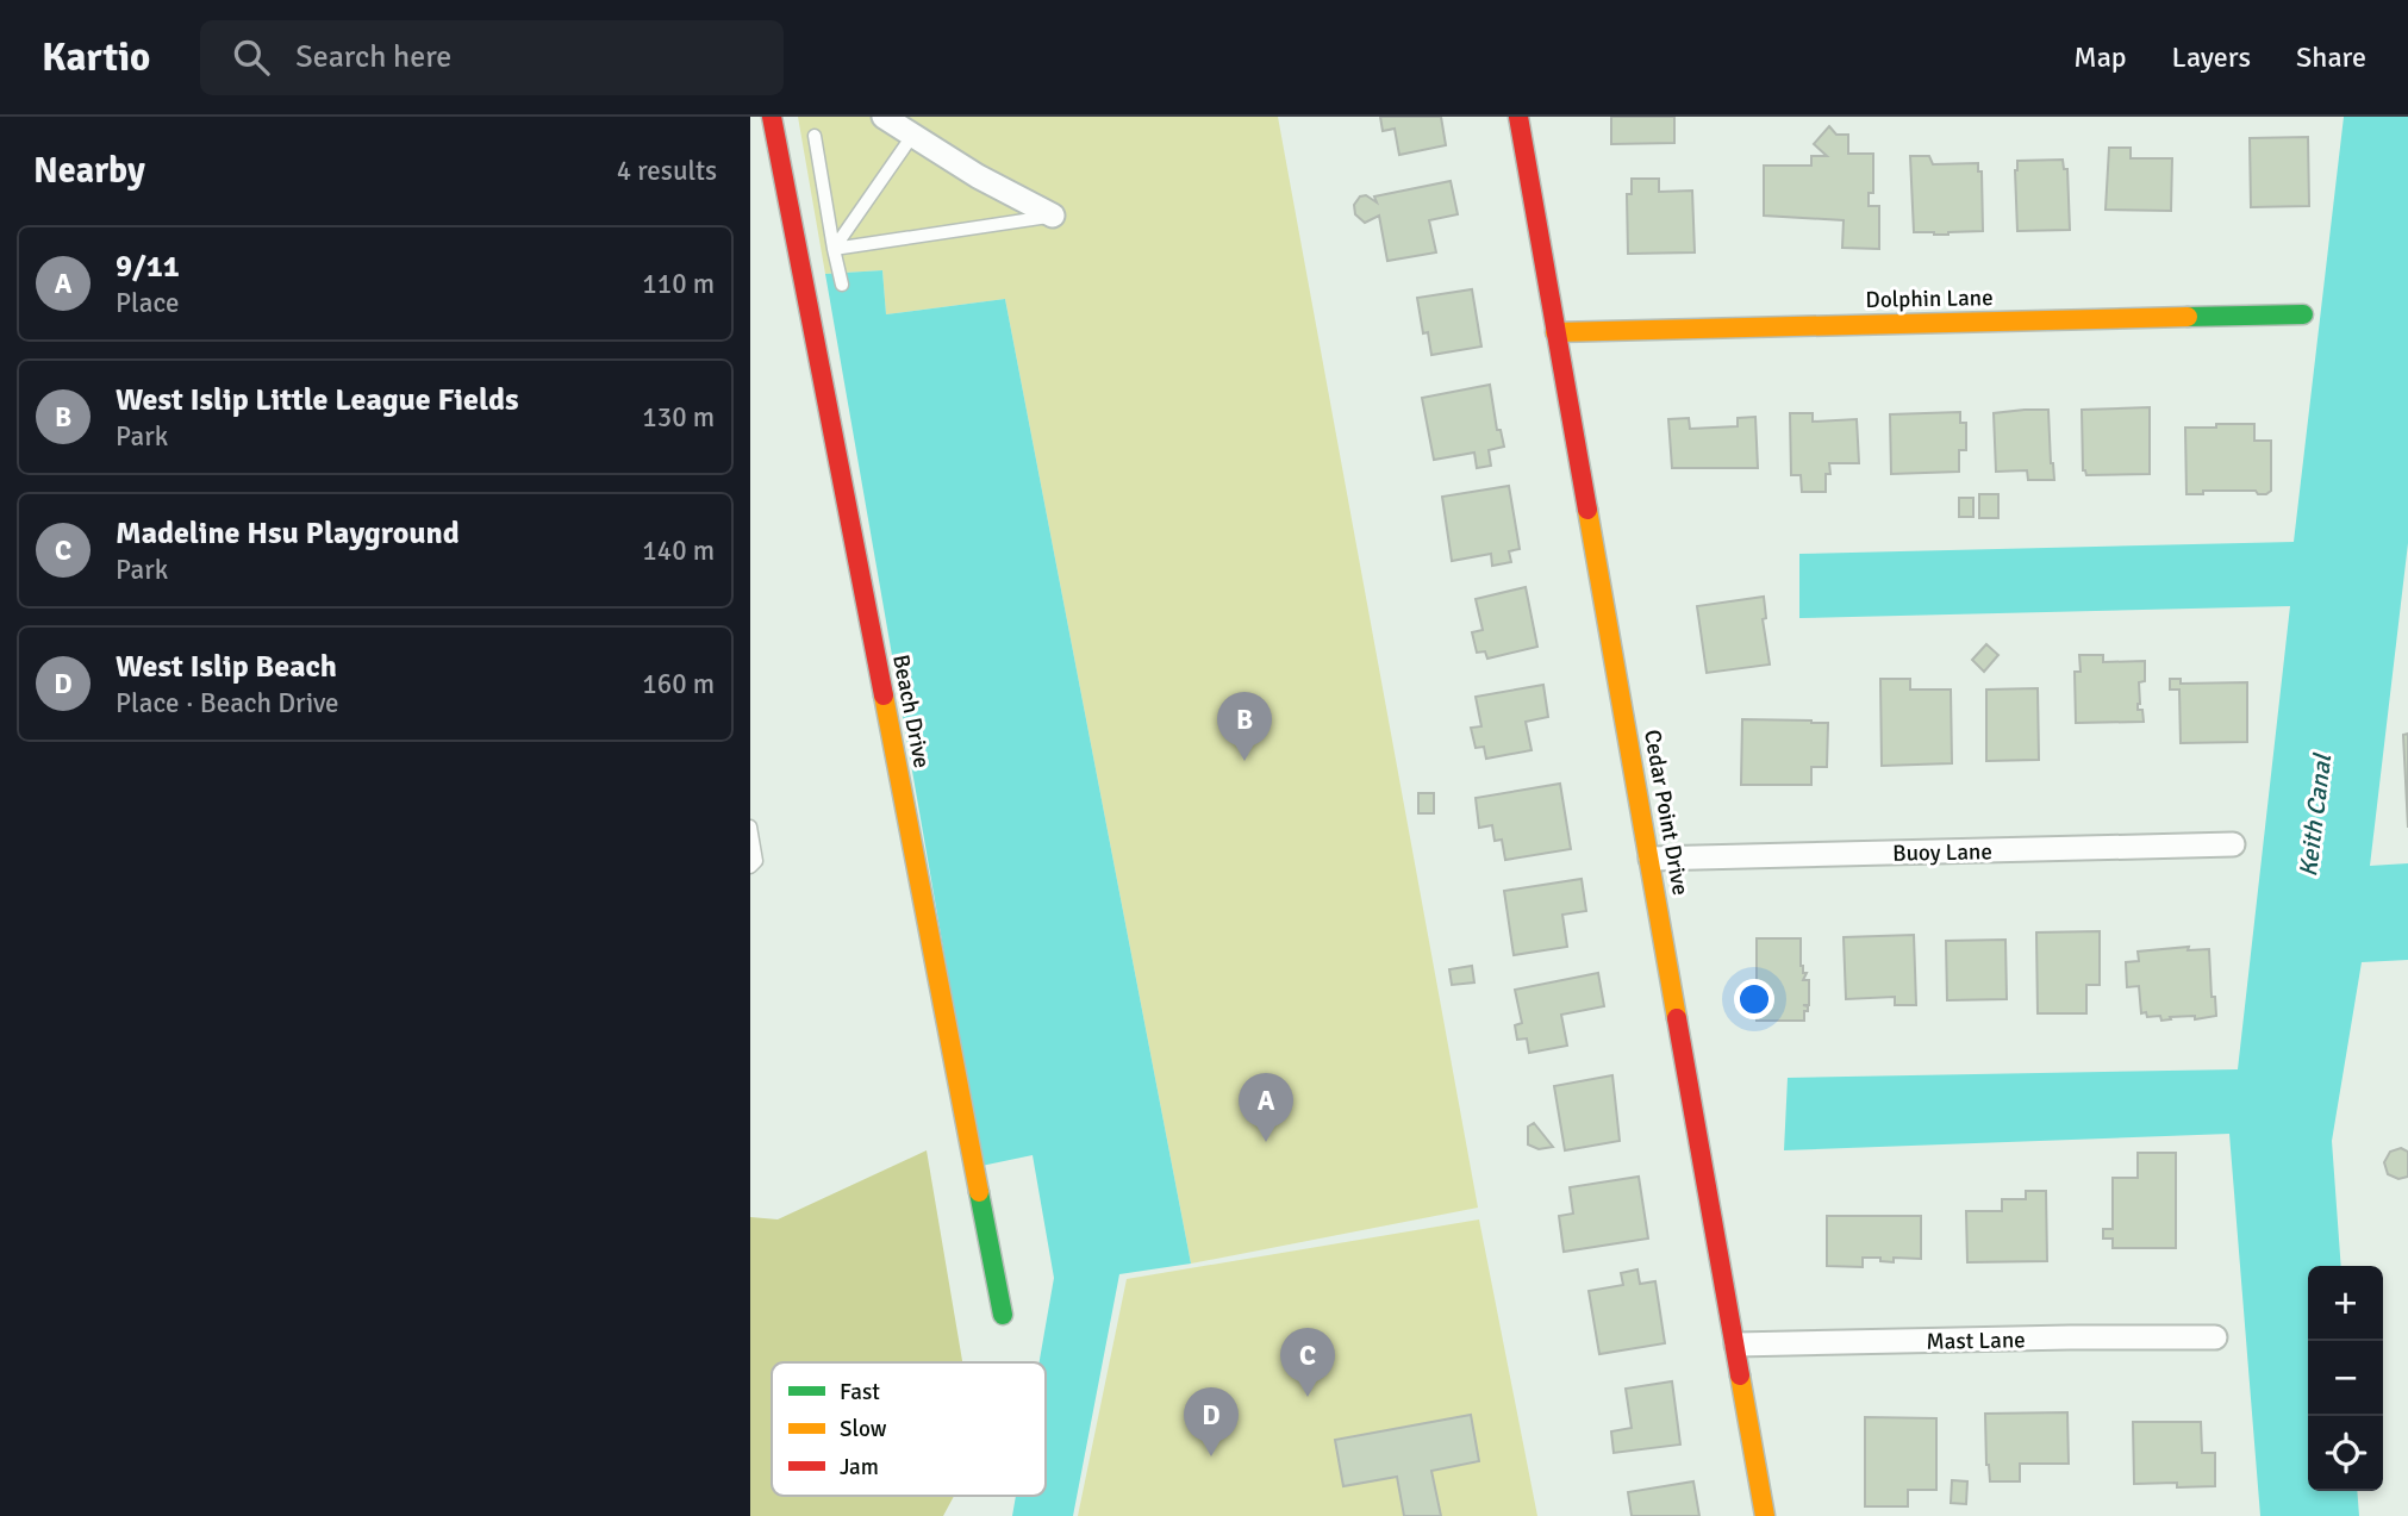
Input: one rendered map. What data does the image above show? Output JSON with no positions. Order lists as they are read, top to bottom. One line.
{"streets":{"street":["Dolphin Lane","Beach Drive","Cedar Point Drive","Buoy Lane","Mast Lane"]},"crossings":[["Dolphin Lane","Cedar Point Drive"],["Cedar Point Drive","Buoy Lane"],["Cedar Point Drive","Mast Lane"]],"water":["Keith Canal"],"legend":["Fast","Slow","Jam"],"page":{"header":"Kartio","search":"Search here","nav":["Map","Layers","Share"],"heading":["Nearby","4 results"],"list":[{"mark":"A","name":"9/11","note":"Place","value":"110 m"},{"mark":"B","name":"West Islip Little League Fields","note":"Park","value":"130 m"},{"mark":"C","name":"Madeline Hsu Playground","note":"Park","value":"140 m"},{"mark":"D","name":"West Islip Beach","note":"Place · Beach Drive","value":"160 m"}],"pins":["B","A","C","D"],"map_buttons":["+","−"]}}
